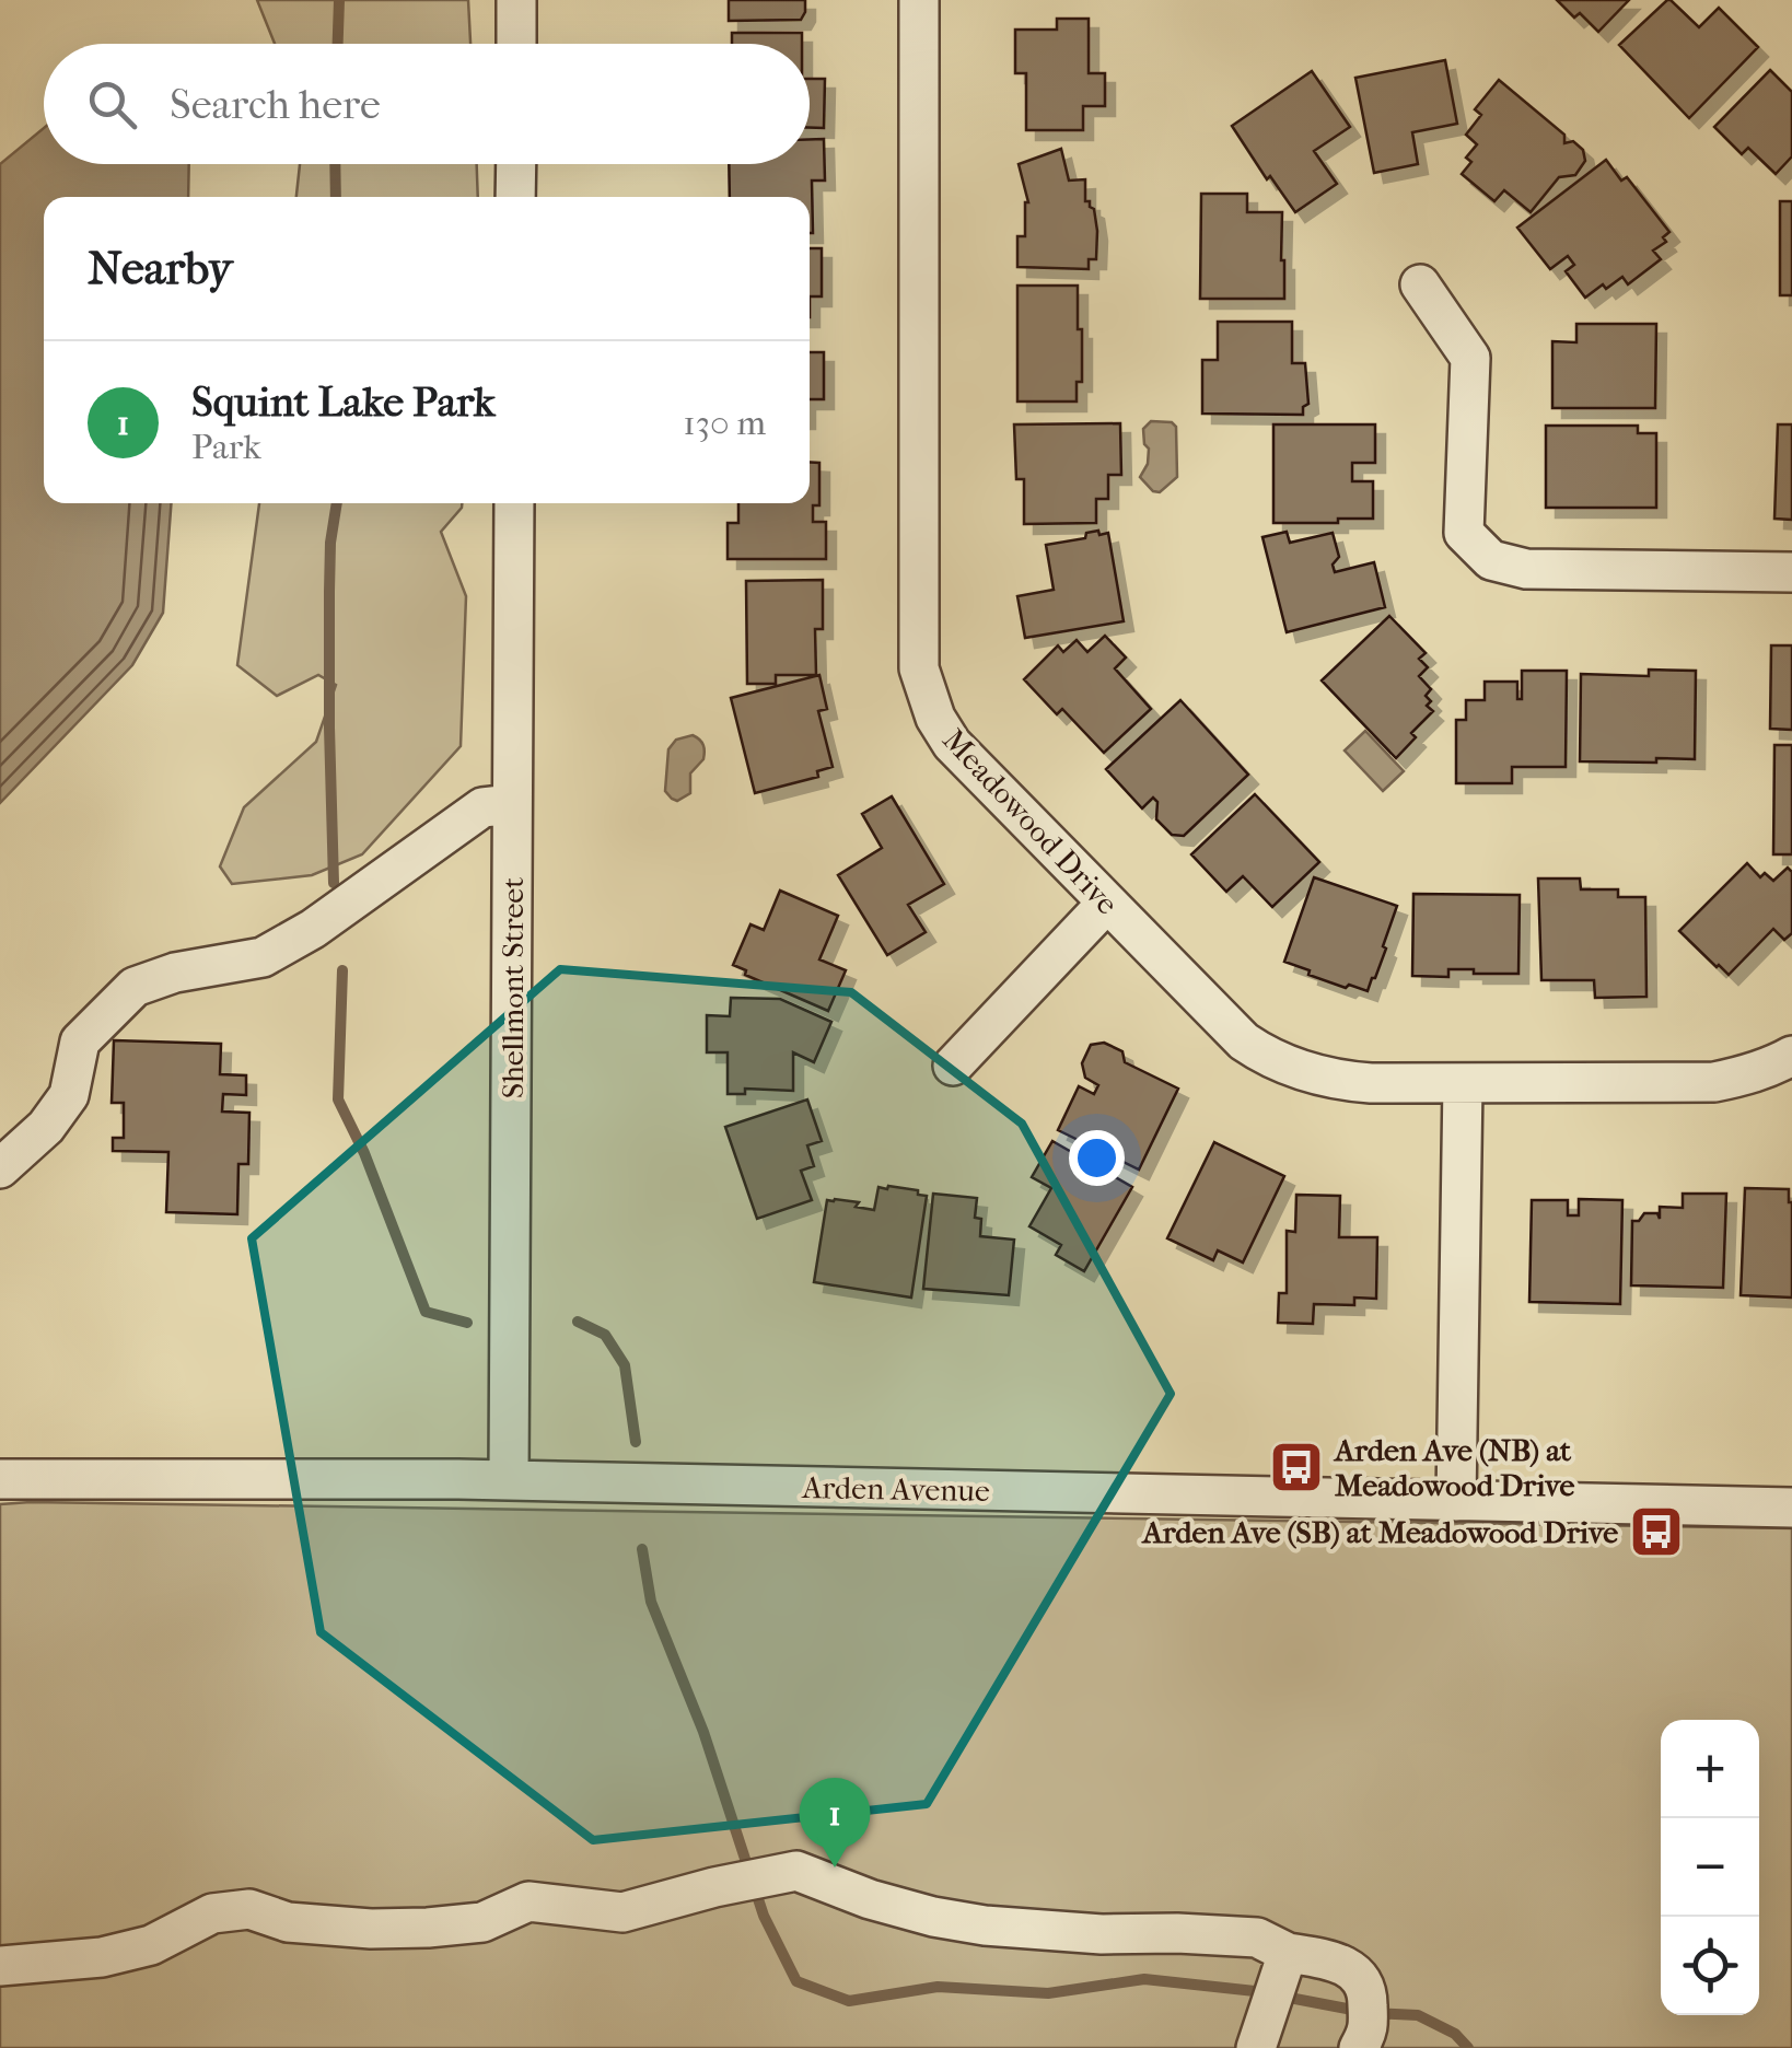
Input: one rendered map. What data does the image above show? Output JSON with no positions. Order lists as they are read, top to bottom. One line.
{"streets":{"street":["Meadowood Drive","Shellmont Street","Arden Avenue"]},"crossings":[["Shellmont Street","Arden Avenue"]],"places":{"bus stop":["Arden Ave (NB) at Meadowood Drive","Arden Ave (SB) at Meadowood Drive"]},"page":{"search":"Search here","heading":"Nearby","list":[{"mark":"1","name":"Squint Lake Park","note":"Park","value":"130 m"}],"map_buttons":["+","−"],"pins":"1"}}
